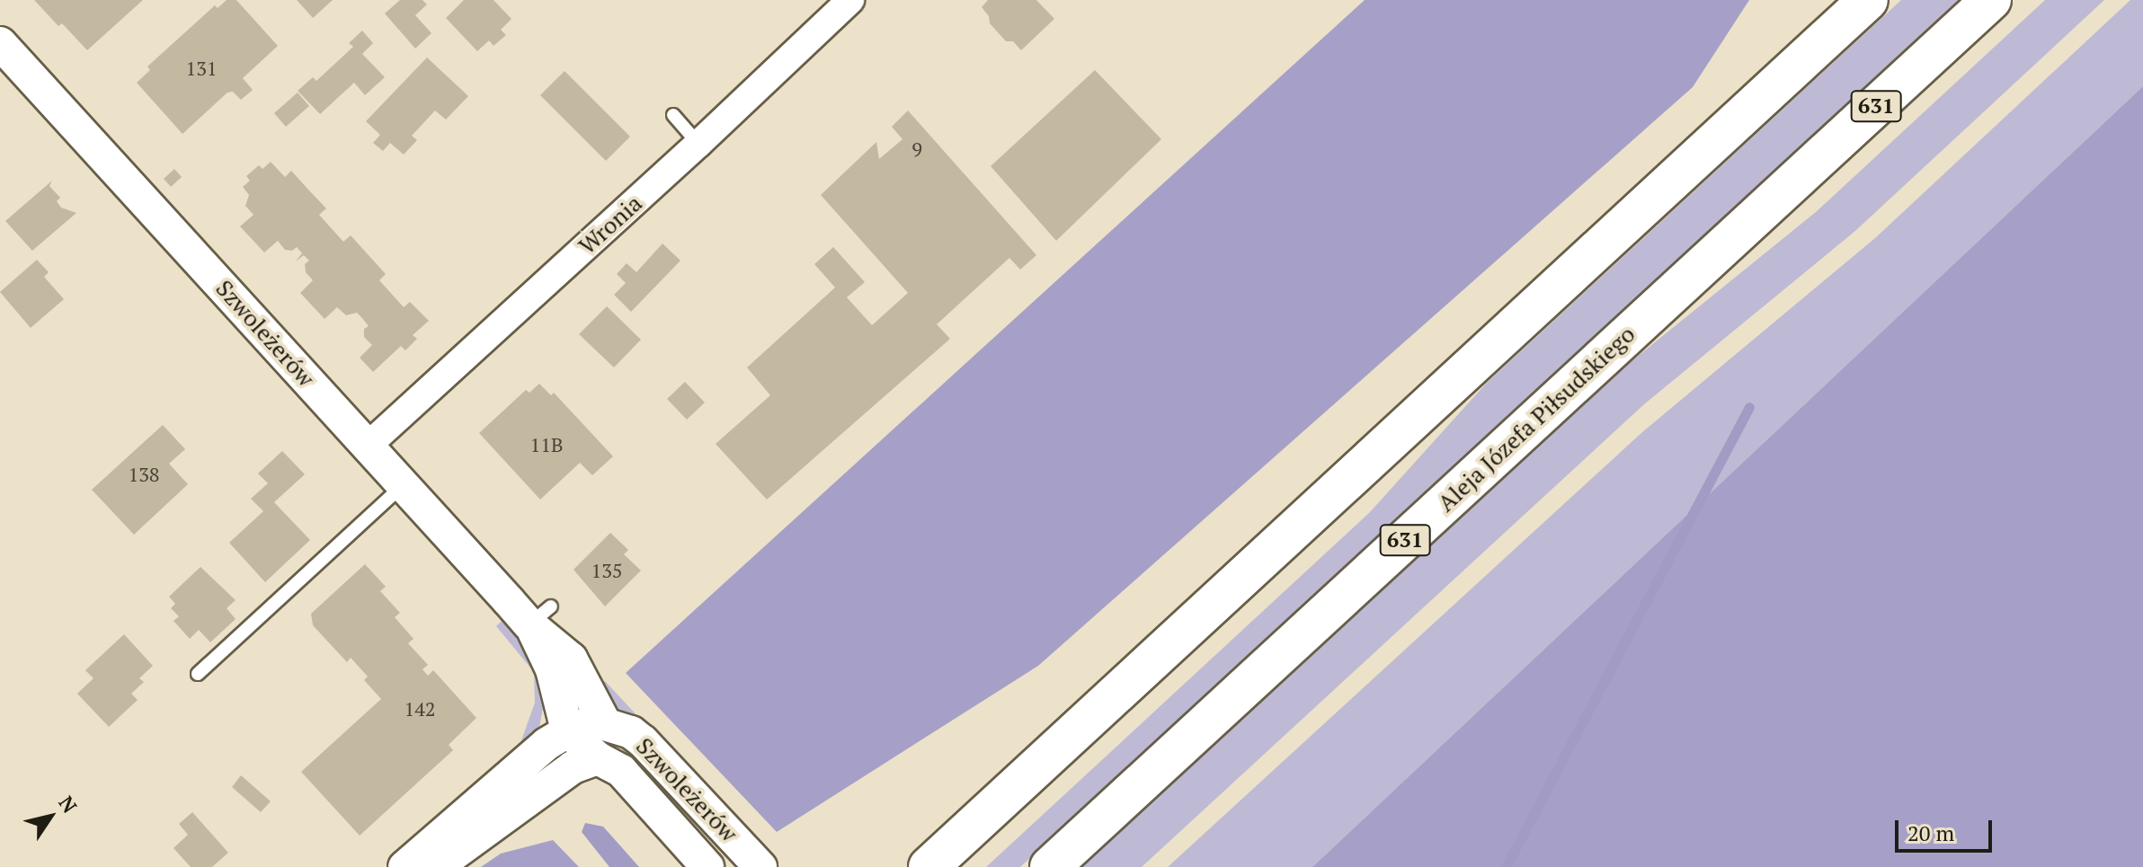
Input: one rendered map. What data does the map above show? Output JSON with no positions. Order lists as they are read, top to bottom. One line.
{"streets":{"main road":["631","Aleja Józefa Piłsudskiego"],"street":["Wronia","Szwoleżerów"]},"crossings":[["Wronia","Szwoleżerów"]],"house_numbers":["131","9","11B","138","135","142"],"scale_bar":"20 m","north":"top right"}
